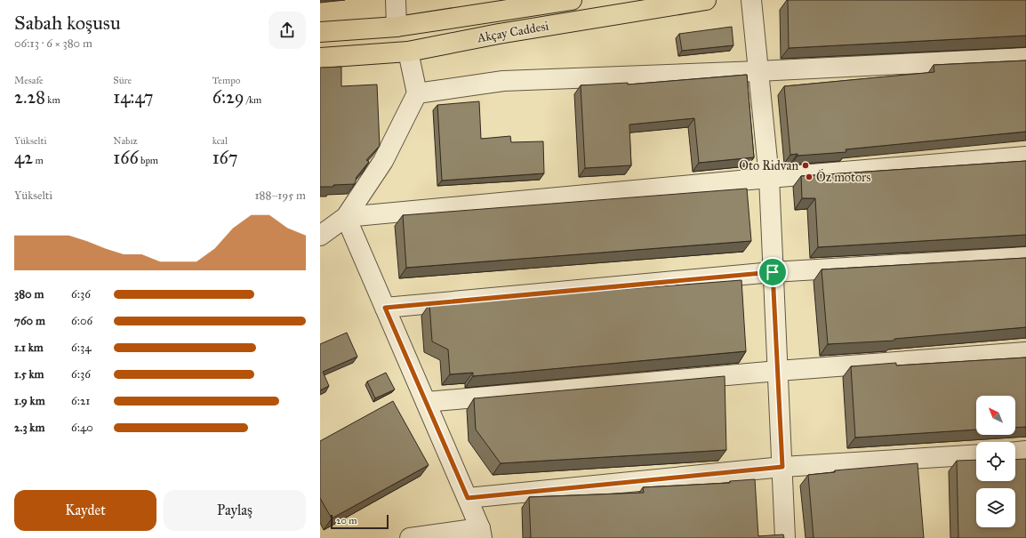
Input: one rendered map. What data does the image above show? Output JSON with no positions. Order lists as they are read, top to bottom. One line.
{"streets":{"main road":["Akçay Caddesi"]},"places":["Oto Ridvan","Öz motors"],"scale_bar":"20 m","north":"top left","page":{"heading":["Sabah koşusu","06:13 · 6 × 380 m"],"stats":[["Mesafe","2.28 km"],["Süre","14:47"],["Tempo","6:29 /km"],["Yükselti","42 m"],["Nabız","166 bpm"],["kcal","167"]],"chart":["Yükselti","188–195 m"],"list":[{"name":"380 m","note":"6:36"},{"name":"760 m","note":"6:06"},{"name":"1.1 km","note":"6:34"},{"name":"1.5 km","note":"6:36"},{"name":"1.9 km","note":"6:21"},{"name":"2.3 km","note":"6:40"}],"buttons":["Kaydet","Paylaş"],"scale":"20 m"}}
